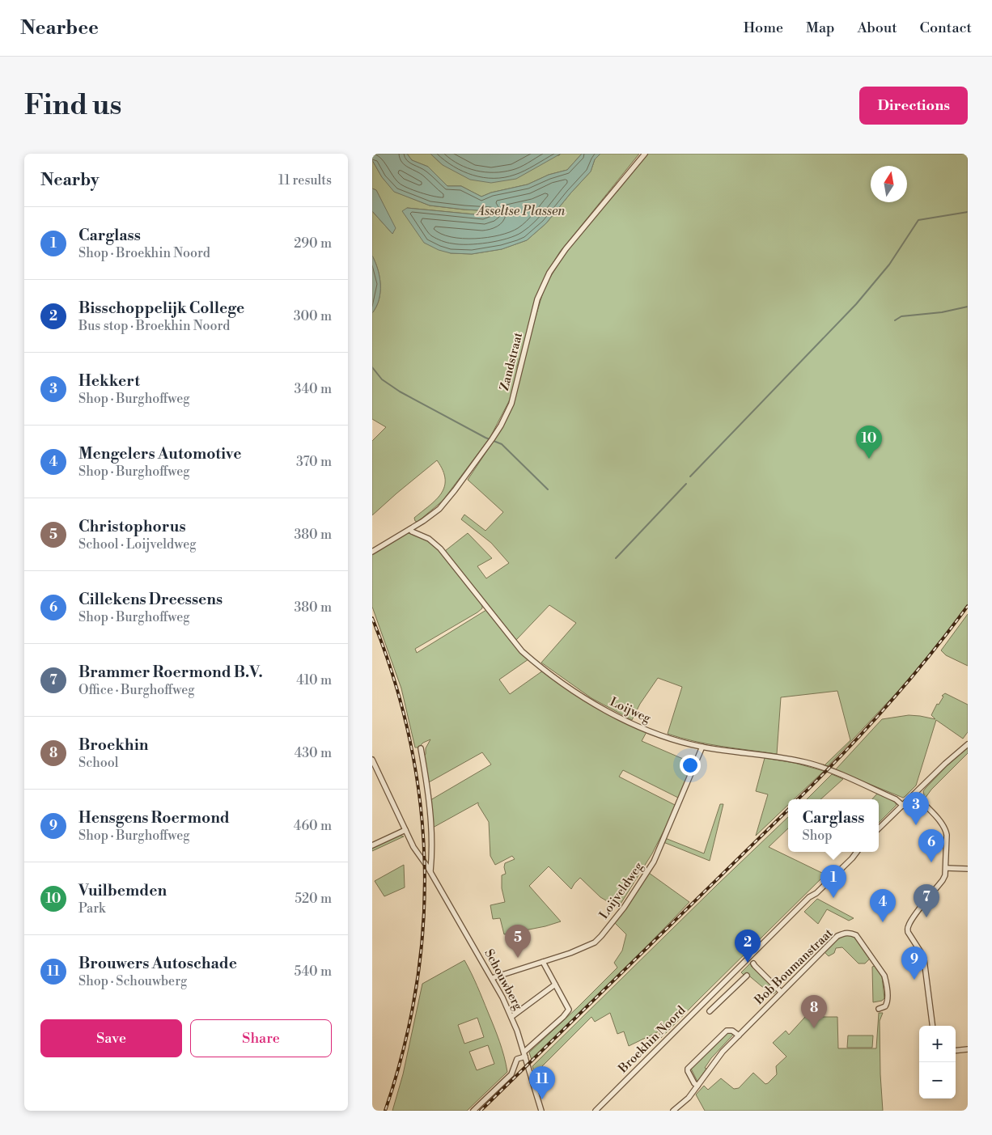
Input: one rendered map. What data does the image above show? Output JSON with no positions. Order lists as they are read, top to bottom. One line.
{"streets":{"street":["Zandstraat","Loijweg","Loijveldweg","Bob Boumanstraat","Schouwberg","Broekhin Noord"]},"crossings":[["Zandstraat","Loijweg"],["Loijweg","Loijveldweg"],["Loijveldweg","Schouwberg"]],"water":["Asseltse Plassen"],"north":"top","page":{"header":"Nearbee","nav":["Home","Map","About","Contact"],"buttons":["Directions",["Save","Share"]],"title":"Find us","heading":["Nearby","11 results"],"list":[{"mark":"1","name":"Carglass","note":"Shop · Broekhin Noord","value":"290 m"},{"mark":"2","name":"Bisschoppelijk College","note":"Bus stop · Broekhin Noord","value":"300 m"},{"mark":"3","name":"Hekkert","note":"Shop · Burghoffweg","value":"340 m"},{"mark":"4","name":"Mengelers Automotive","note":"Shop · Burghoffweg","value":"370 m"},{"mark":"5","name":"Christophorus","note":"School · Loijveldweg","value":"380 m"},{"mark":"6","name":"Cillekens Dreessens","note":"Shop · Burghoffweg","value":"380 m"},{"mark":"7","name":"Brammer Roermond B.V.","note":"Office · Burghoffweg","value":"410 m"},{"mark":"8","name":"Broekhin","note":"School","value":"430 m"},{"mark":"9","name":"Hensgens Roermond","note":"Shop · Burghoffweg","value":"460 m"},{"mark":"10","name":"Vuilbemden","note":"Park","value":"520 m"},{"mark":"11","name":"Brouwers Autoschade","note":"Shop · Schouwberg","value":"540 m"}],"pins":["10","3","6","1","7","4","5","2","9","8","11"],"popup":["Carglass","Shop"],"map_buttons":["+","−"]}}
